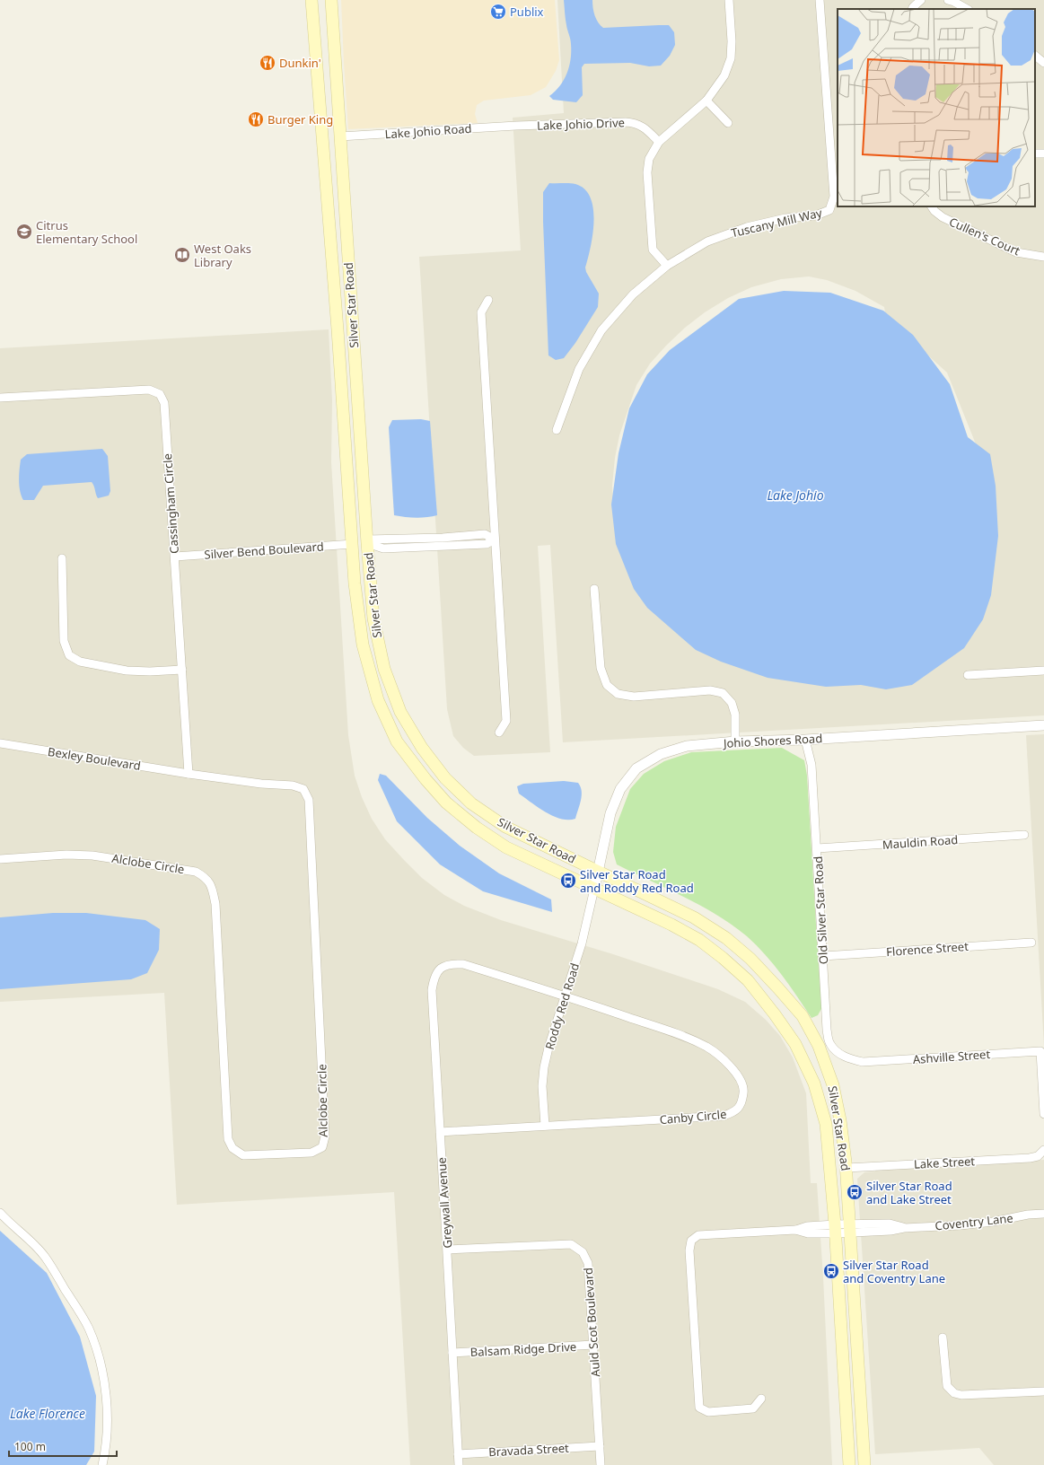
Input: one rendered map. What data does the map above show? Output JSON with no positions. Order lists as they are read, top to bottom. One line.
{"streets":{"main road":["Silver Star Road"],"street":["Lake Johio Drive","Lake Johio Road","Tuscany Mill Way","Cullen's Court","Cassingham Circle","Silver Bend Boulevard","Johio Shores Road","Bexley Boulevard","Mauldin Road","Alclobe Circle","Old Silver Star Road","Florence Street","Roddy Red Road","Ashville Street","Canby Circle","Lake Street","Greywall Avenue","Coventry Lane","Auld Scot Boulevard","Balsam Ridge Drive","Bravada Street"]},"crossings":[["Lake Johio Drive","Lake Johio Road"],["Lake Johio Road","Silver Star Road"],["Silver Star Road","Silver Bend Boulevard"],["Silver Star Road","Johio Shores Road"],["Silver Star Road","Roddy Red Road"],["Silver Star Road","Lake Street"],["Silver Star Road","Coventry Lane"],["Cassingham Circle","Silver Bend Boulevard"],["Cassingham Circle","Bexley Boulevard"],["Cassingham Circle","Alclobe Circle"],["Johio Shores Road","Old Silver Star Road"],["Johio Shores Road","Roddy Red Road"],["Bexley Boulevard","Alclobe Circle"],["Mauldin Road","Old Silver Star Road"],["Old Silver Star Road","Florence Street"],["Old Silver Star Road","Ashville Street"],["Roddy Red Road","Canby Circle"],["Canby Circle","Greywall Avenue"],["Greywall Avenue","Auld Scot Boulevard"],["Greywall Avenue","Balsam Ridge Drive"],["Greywall Avenue","Bravada Street"],["Auld Scot Boulevard","Balsam Ridge Drive"],["Auld Scot Boulevard","Bravada Street"]],"water":["Lake Johio","Lake Florence"],"places":{"supermarket":["Publix"],"restaurant":["Dunkin'","Burger King"],"school or university":["Citrus Elementary School"],"library":["West Oaks Library"],"bus stop":["Silver Star Road and Roddy Red Road","Silver Star Road and Lake Street","Silver Star Road and Coventry Lane"]},"scale_bar":"100 m"}
